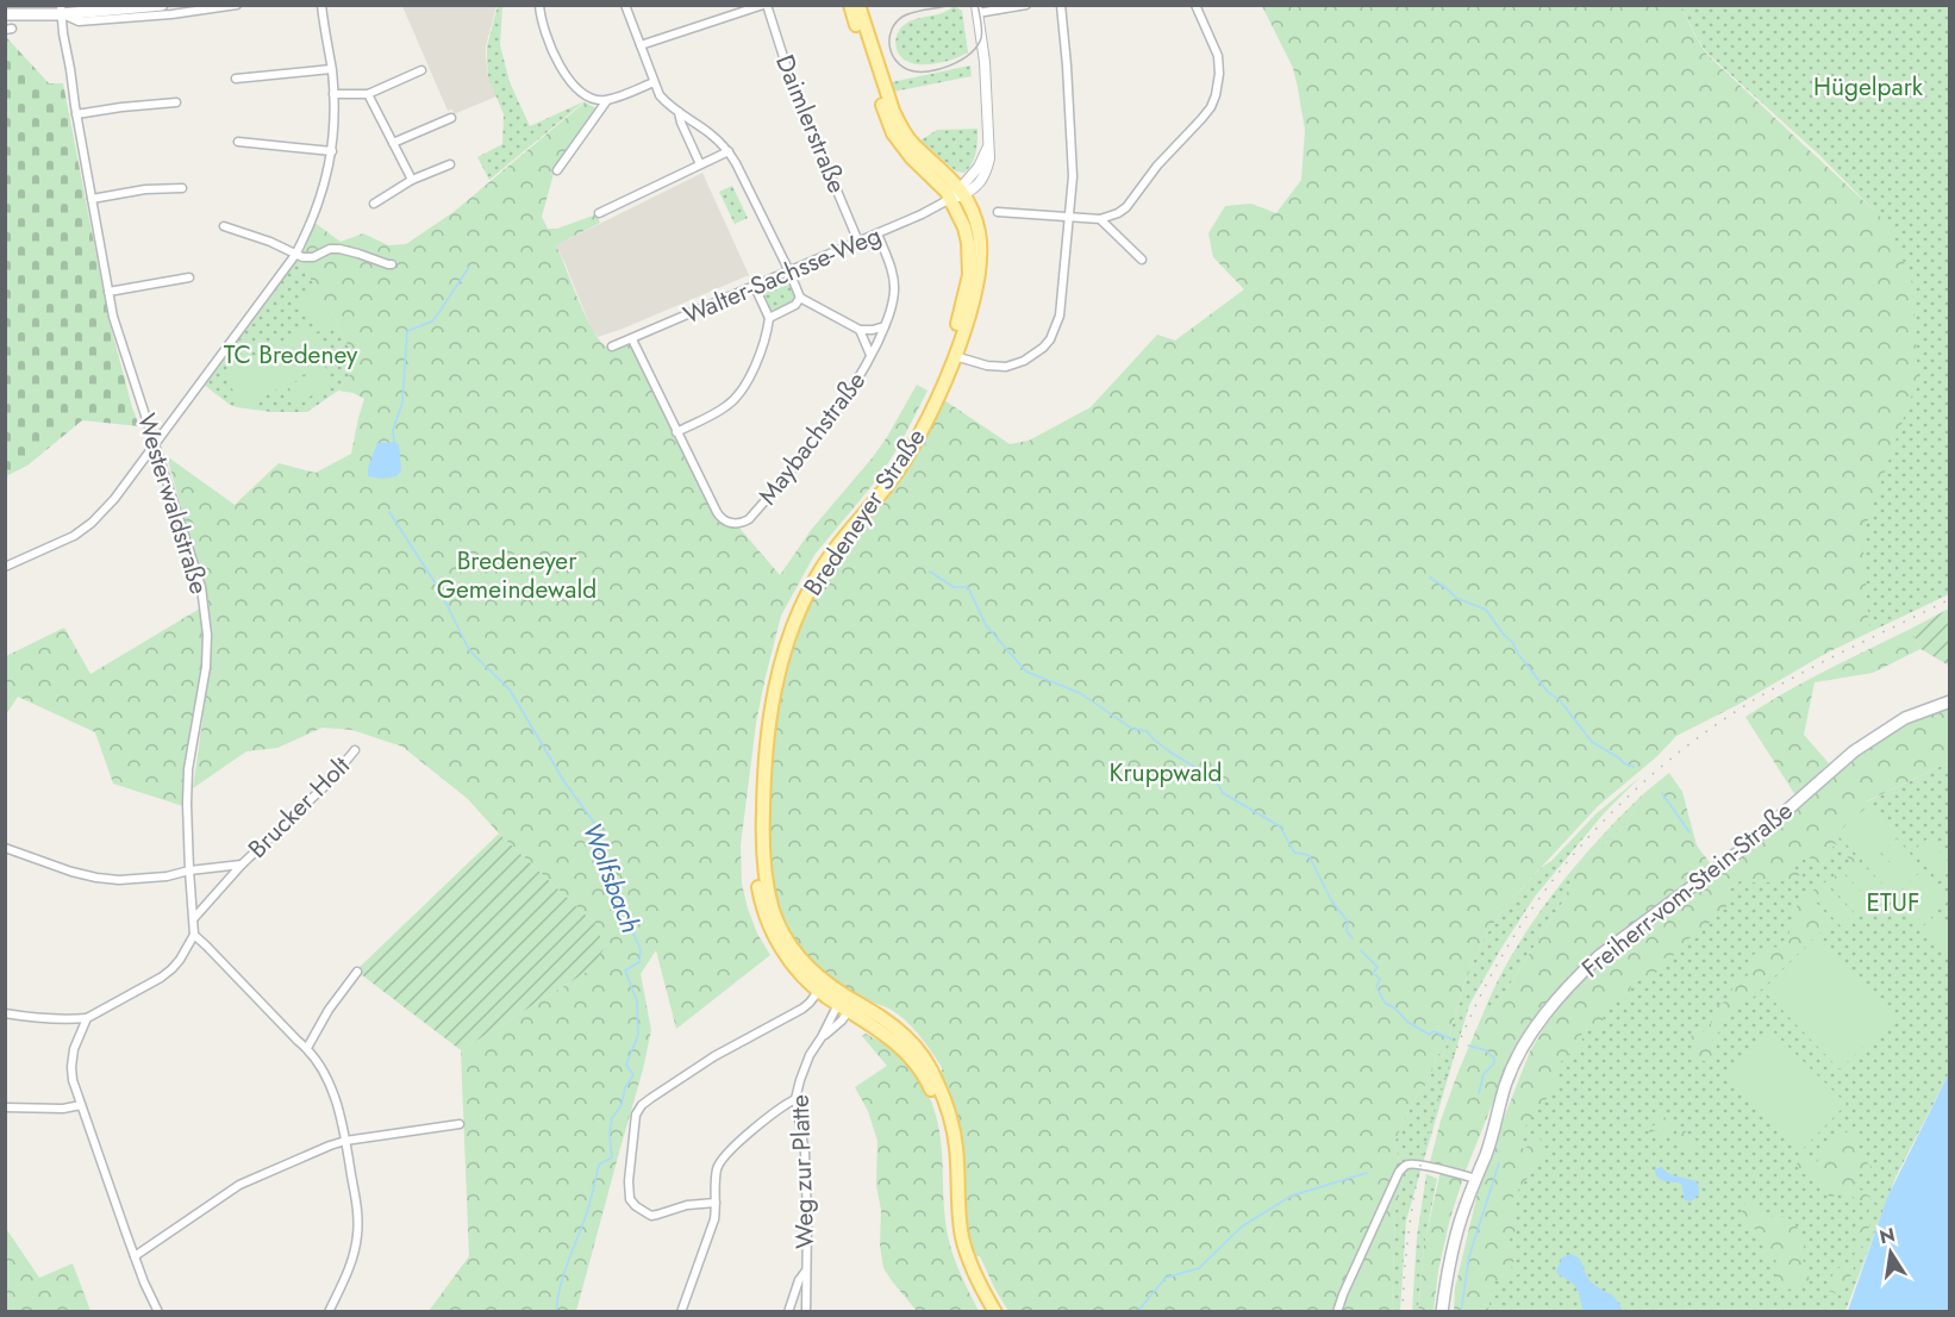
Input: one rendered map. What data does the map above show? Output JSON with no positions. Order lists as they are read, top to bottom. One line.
{"streets":{"main road":["Bredeneyer Straße","Freiherr-vom-Stein-Straße"],"street":["Daimlerstraße","Walter-Sachsse-Weg","Maybachstraße","Westerwaldstraße","Brucker Holt","Weg zur Platte"]},"crossings":[["Daimlerstraße","Walter-Sachsse-Weg"],["Walter-Sachsse-Weg","Maybachstraße"],["Walter-Sachsse-Weg","Bredeneyer Straße"],["Westerwaldstraße","Brucker Holt"],["Bredeneyer Straße","Weg zur Platte"]],"water":["Wolfsbach"],"parks":["Hügelpark","TC Bredeney","Bredeneyer Gemeindewald","Kruppwald","ETUF"],"north":"top"}
